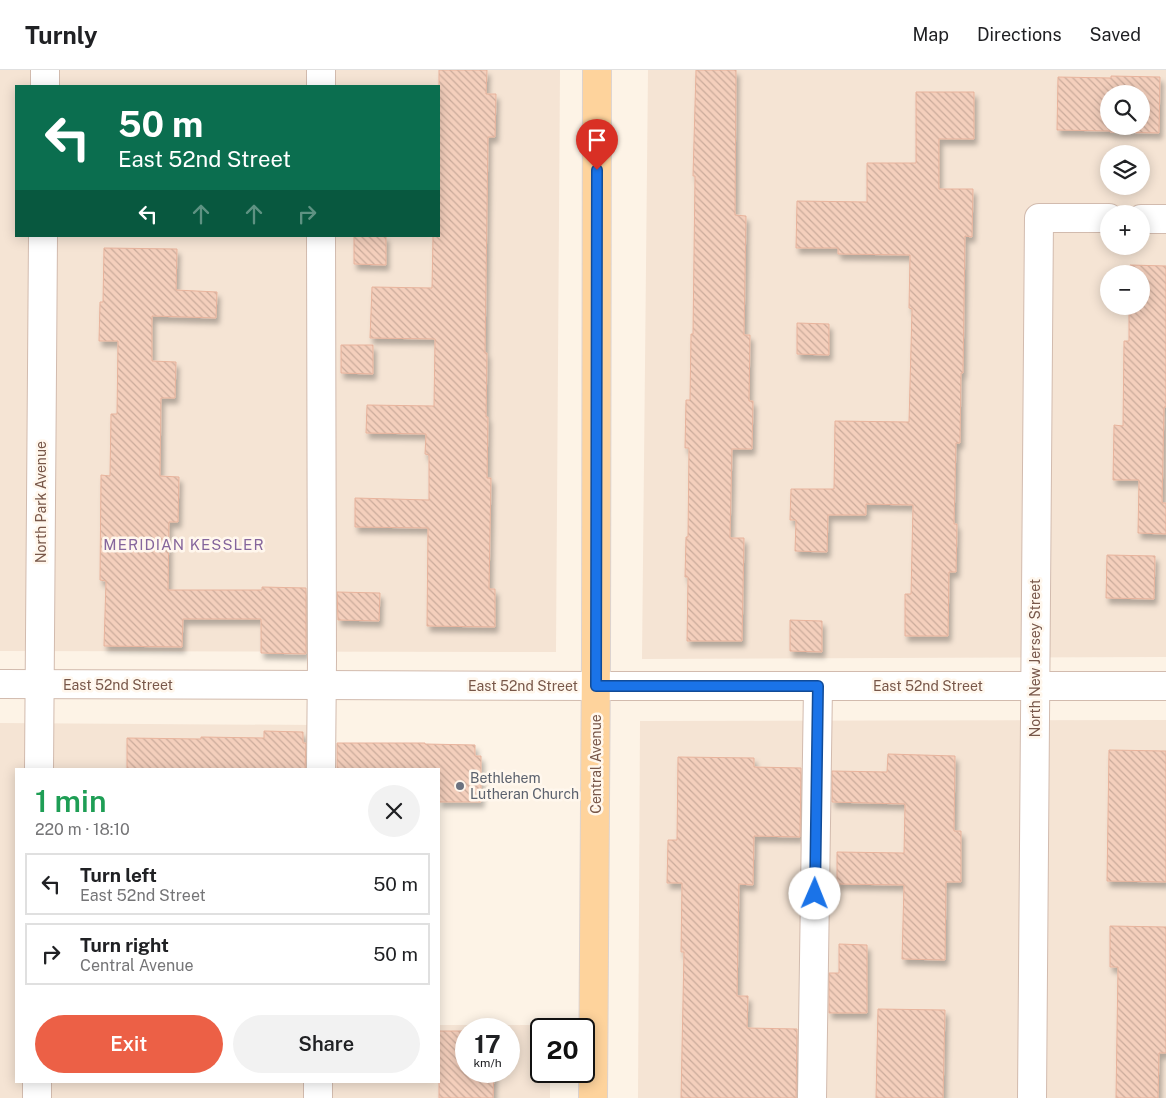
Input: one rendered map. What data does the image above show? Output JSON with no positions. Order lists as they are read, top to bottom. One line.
{"streets":{"main road":["Central Avenue"],"street":["North Park Avenue","North New Jersey Street","East 52nd Street"]},"crossings":[["North Park Avenue","East 52nd Street"],["North New Jersey Street","East 52nd Street"],["East 52nd Street","Central Avenue"]],"districts":["MERIDIAN KESSLER"],"places":["Bethlehem Lutheran Church"],"page":{"header":"Turnly","nav":["Map","Directions","Saved"],"map_buttons":["+","−"],"turn":["50 m","East 52nd Street"],"heading":["1 min","220 m · 18:10"],"list":[{"name":"Turn left","note":"East 52nd Street","value":"50 m"},{"name":"Turn right","note":"Central Avenue","value":"50 m"}],"buttons":["Exit","Share"],"speed":"17 km/h","limit":"20"}}
